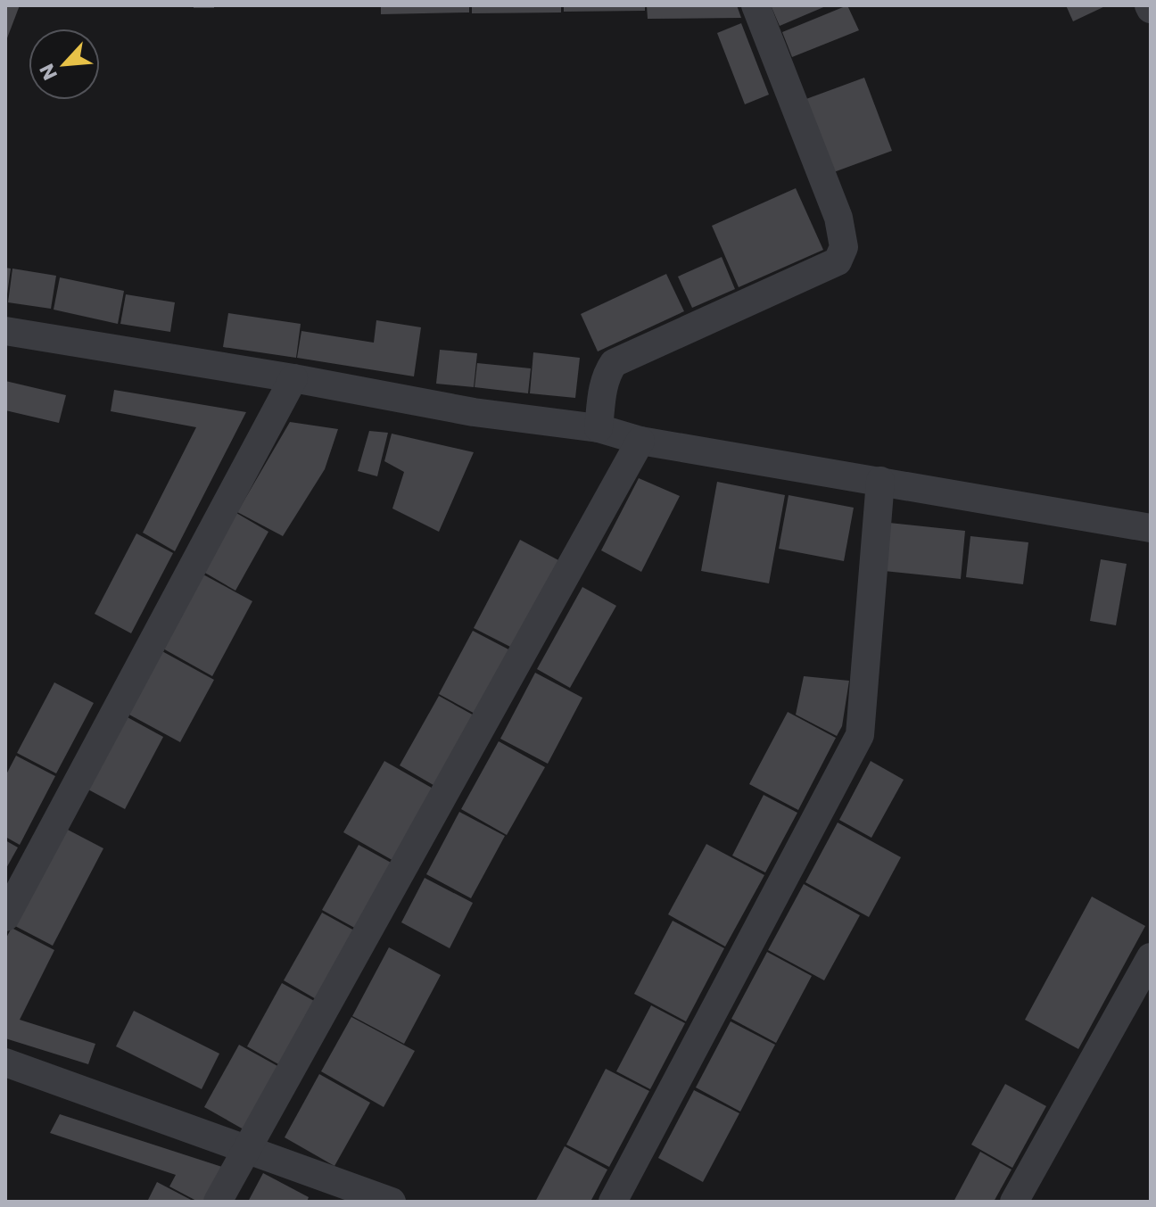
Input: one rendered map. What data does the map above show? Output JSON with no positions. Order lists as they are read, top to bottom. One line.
{"north":"bottom left"}
